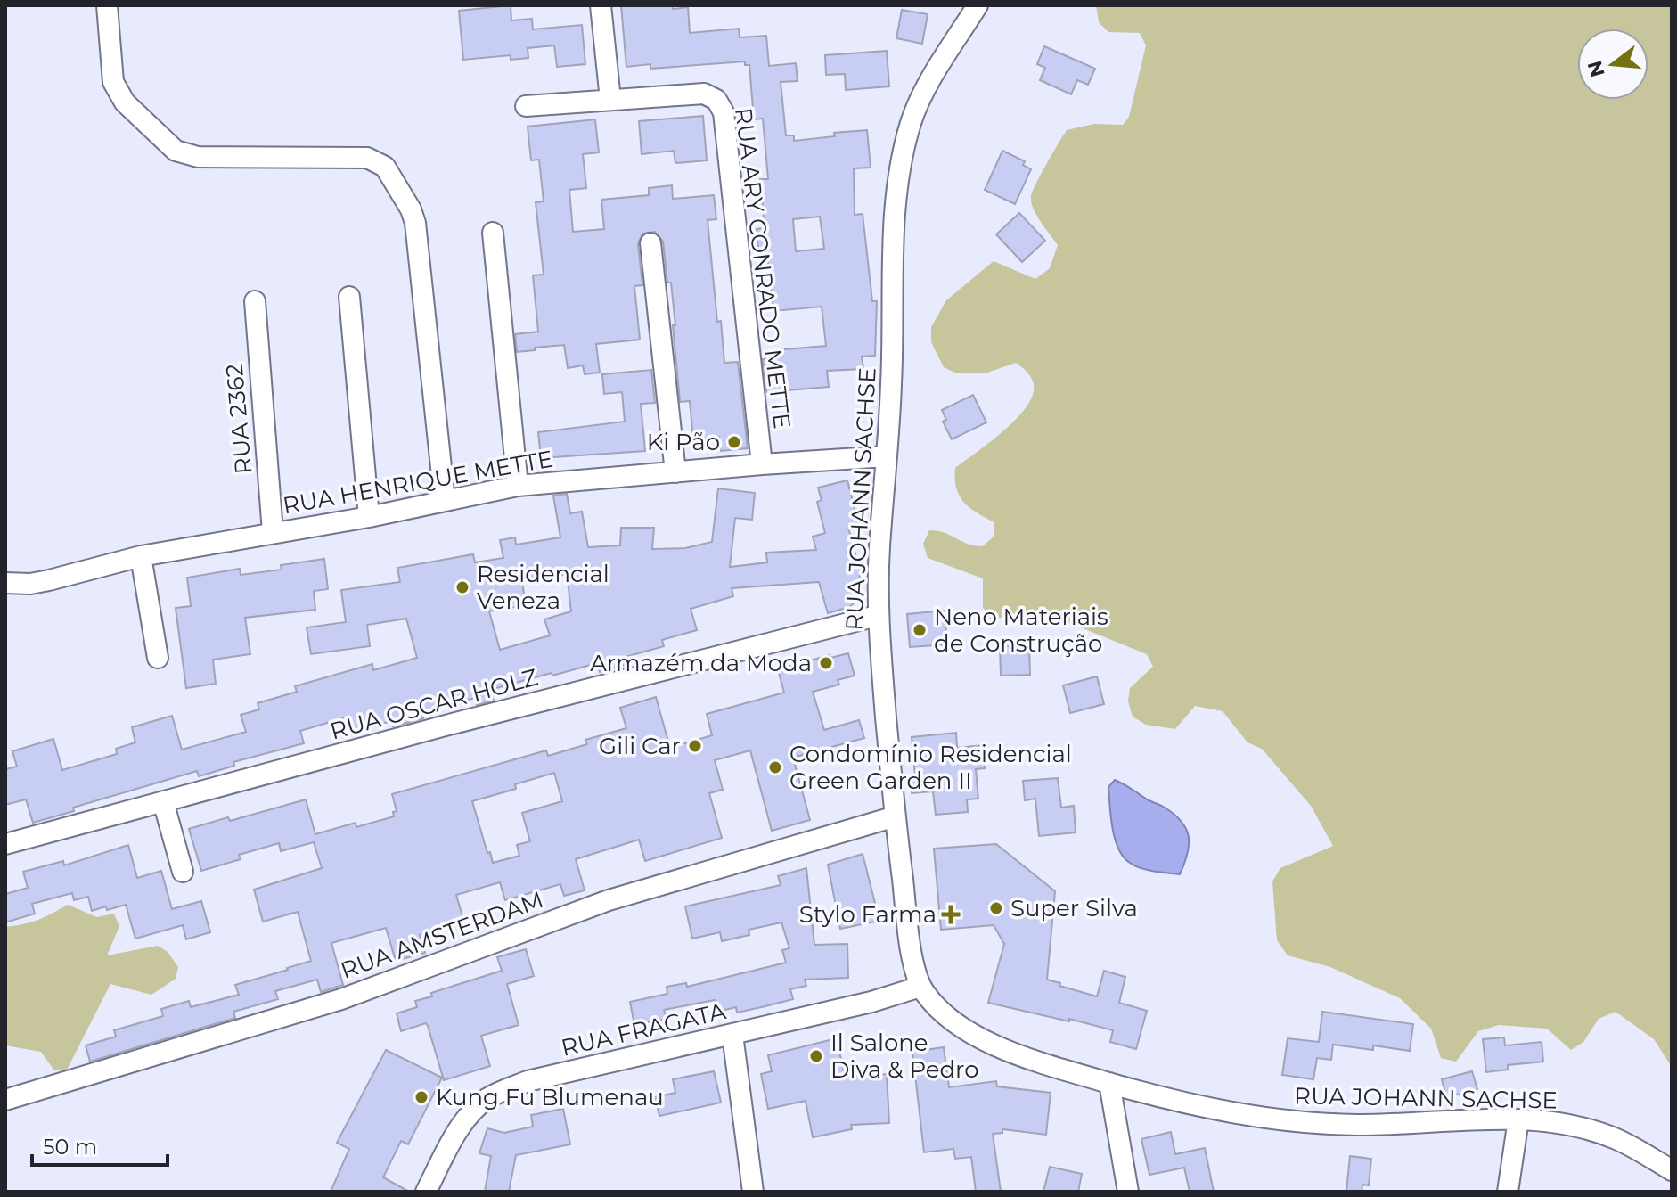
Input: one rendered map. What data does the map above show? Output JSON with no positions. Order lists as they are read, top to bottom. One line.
{"streets":{"street":["RUA ARY CONRADO METTE","RUA 2362","RUA HENRIQUE METTE","RUA JOHANN SACHSE","RUA OSCAR HOLZ","RUA AMSTERDAM","RUA FRAGATA"]},"crossings":[["RUA ARY CONRADO METTE","RUA HENRIQUE METTE"],["RUA 2362","RUA HENRIQUE METTE"],["RUA HENRIQUE METTE","RUA JOHANN SACHSE"],["RUA JOHANN SACHSE","RUA OSCAR HOLZ"],["RUA JOHANN SACHSE","RUA AMSTERDAM"],["RUA JOHANN SACHSE","RUA FRAGATA"]],"places":{"other":["Ki Pão","Residencial Veneza","Neno Materiais de Construção","Armazém da Moda","Gili Car","Condomínio Residencial Green Garden II","Super Silva","Il Salone Diva & Pedro","Kung Fu Blumenau"],"health":["Stylo Farma"]},"scale_bar":"50 m","north":"left"}
